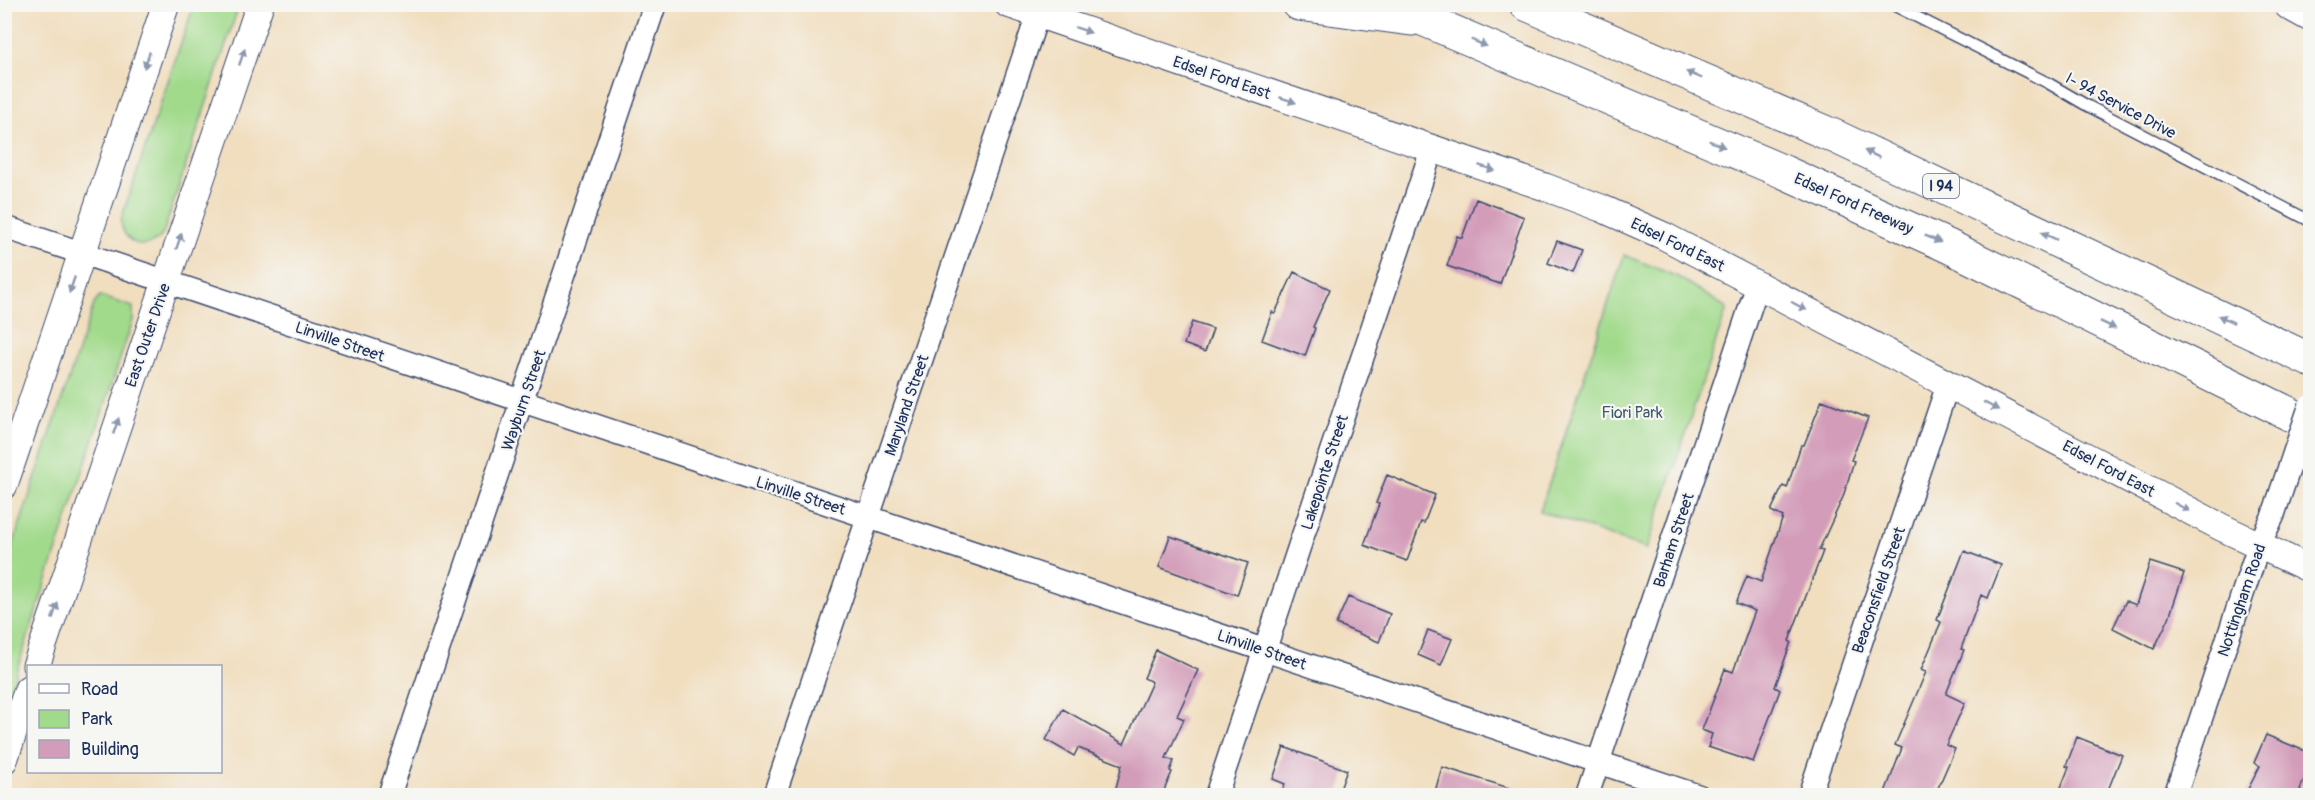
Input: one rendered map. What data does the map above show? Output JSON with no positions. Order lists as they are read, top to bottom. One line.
{"streets":{"highway":["I 94","Edsel Ford Freeway"],"street":["Edsel Ford East","East Outer Drive","Linville Street","Wayburn Street","Maryland Street","Lakepointe Street","Barham Street","Beaconsfield Street","Nottingham Road"],"lane":["I- 94 Service Drive"]},"crossings":[["Edsel Ford East","Maryland Street"],["Edsel Ford East","Lakepointe Street"],["Edsel Ford East","Barham Street"],["Edsel Ford East","Beaconsfield Street"],["Edsel Ford East","Nottingham Road"],["East Outer Drive","Linville Street"],["Linville Street","Wayburn Street"],["Linville Street","Maryland Street"],["Linville Street","Lakepointe Street"],["Linville Street","Barham Street"]],"one_way":["Edsel Ford East"],"parks":["Fiori Park"],"legend":["Road","Park","Building"]}
